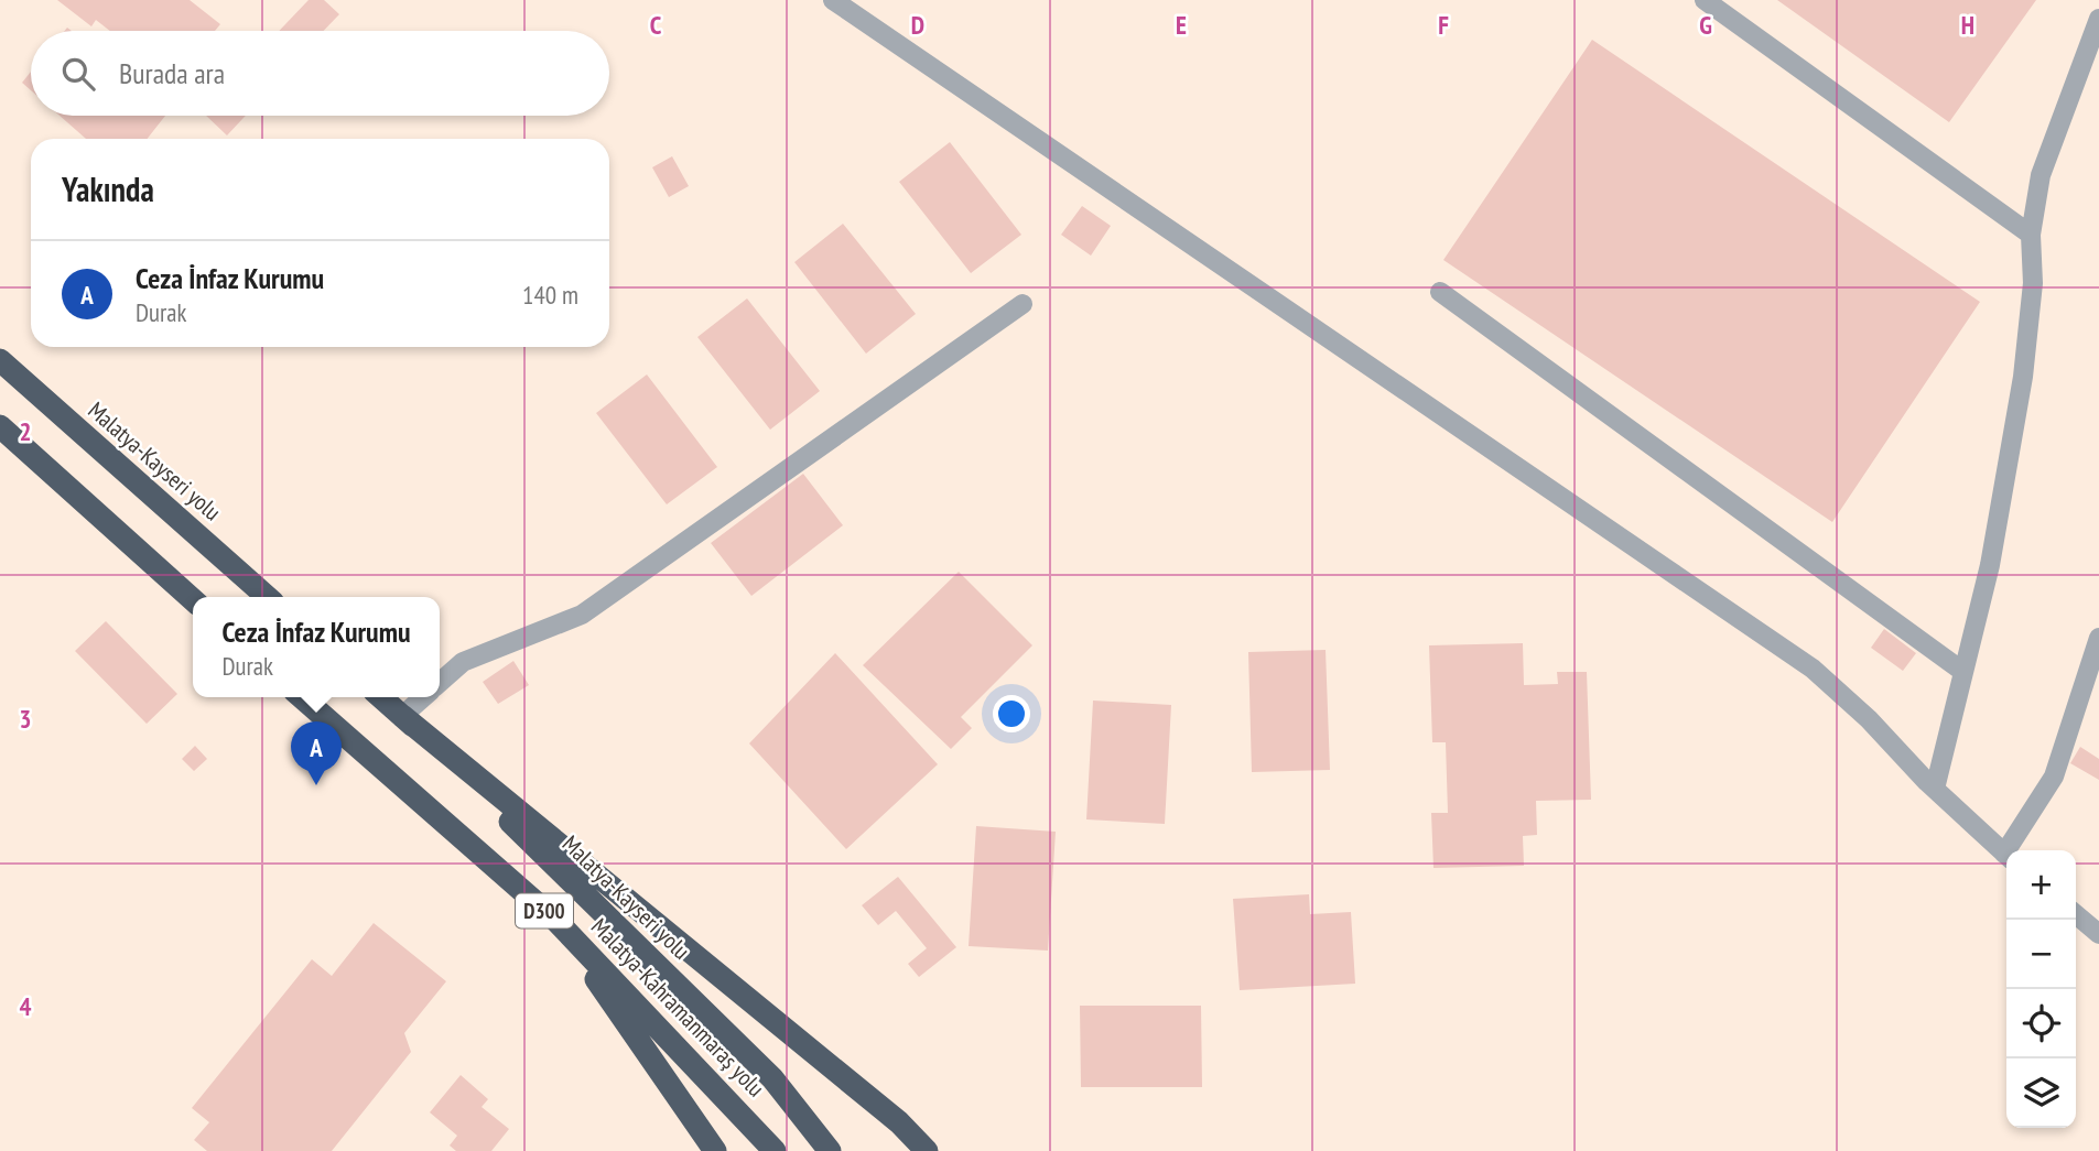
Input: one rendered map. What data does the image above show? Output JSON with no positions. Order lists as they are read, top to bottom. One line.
{"streets":{"highway":["Malatya-Kayseri yolu","D300","Malatya-Kahramanmaraş yolu"]},"page":{"search":"Burada ara","heading":"Yakında","list":[{"mark":"A","name":"Ceza İnfaz Kurumu","note":"Durak","value":"140 m"}],"popup":["Ceza İnfaz Kurumu","Durak"],"pins":"A","map_buttons":["+","−"]},"grid":{"columns":["C","D","E","F","G","H"],"rows":["2","3","4"]}}
